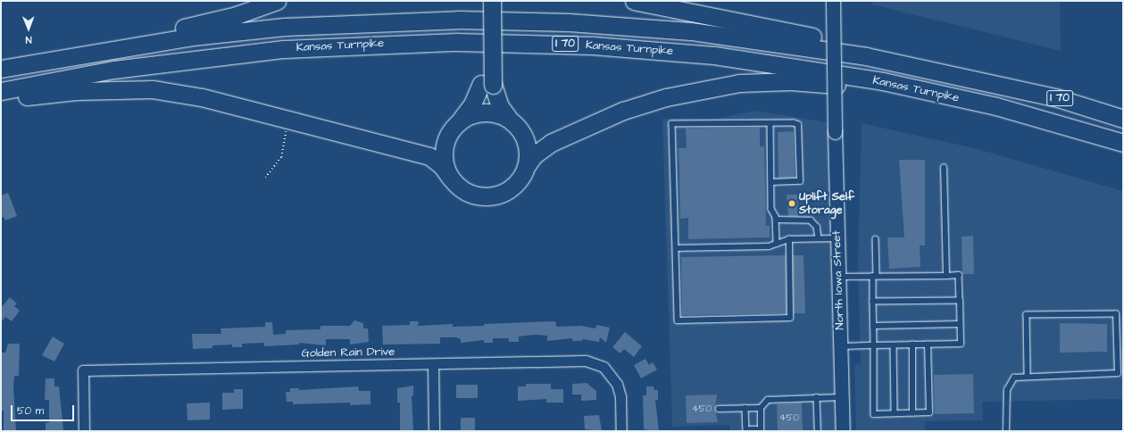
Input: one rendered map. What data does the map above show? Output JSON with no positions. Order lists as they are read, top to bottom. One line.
{"streets":{"highway":["I 70","Kansas Turnpike"],"main road":["North Iowa Street"],"street":["Golden Rain Drive"]},"places":["Uplift Self Storage"],"house_numbers":["450","450"],"scale_bar":"50 m","north":"bottom"}
